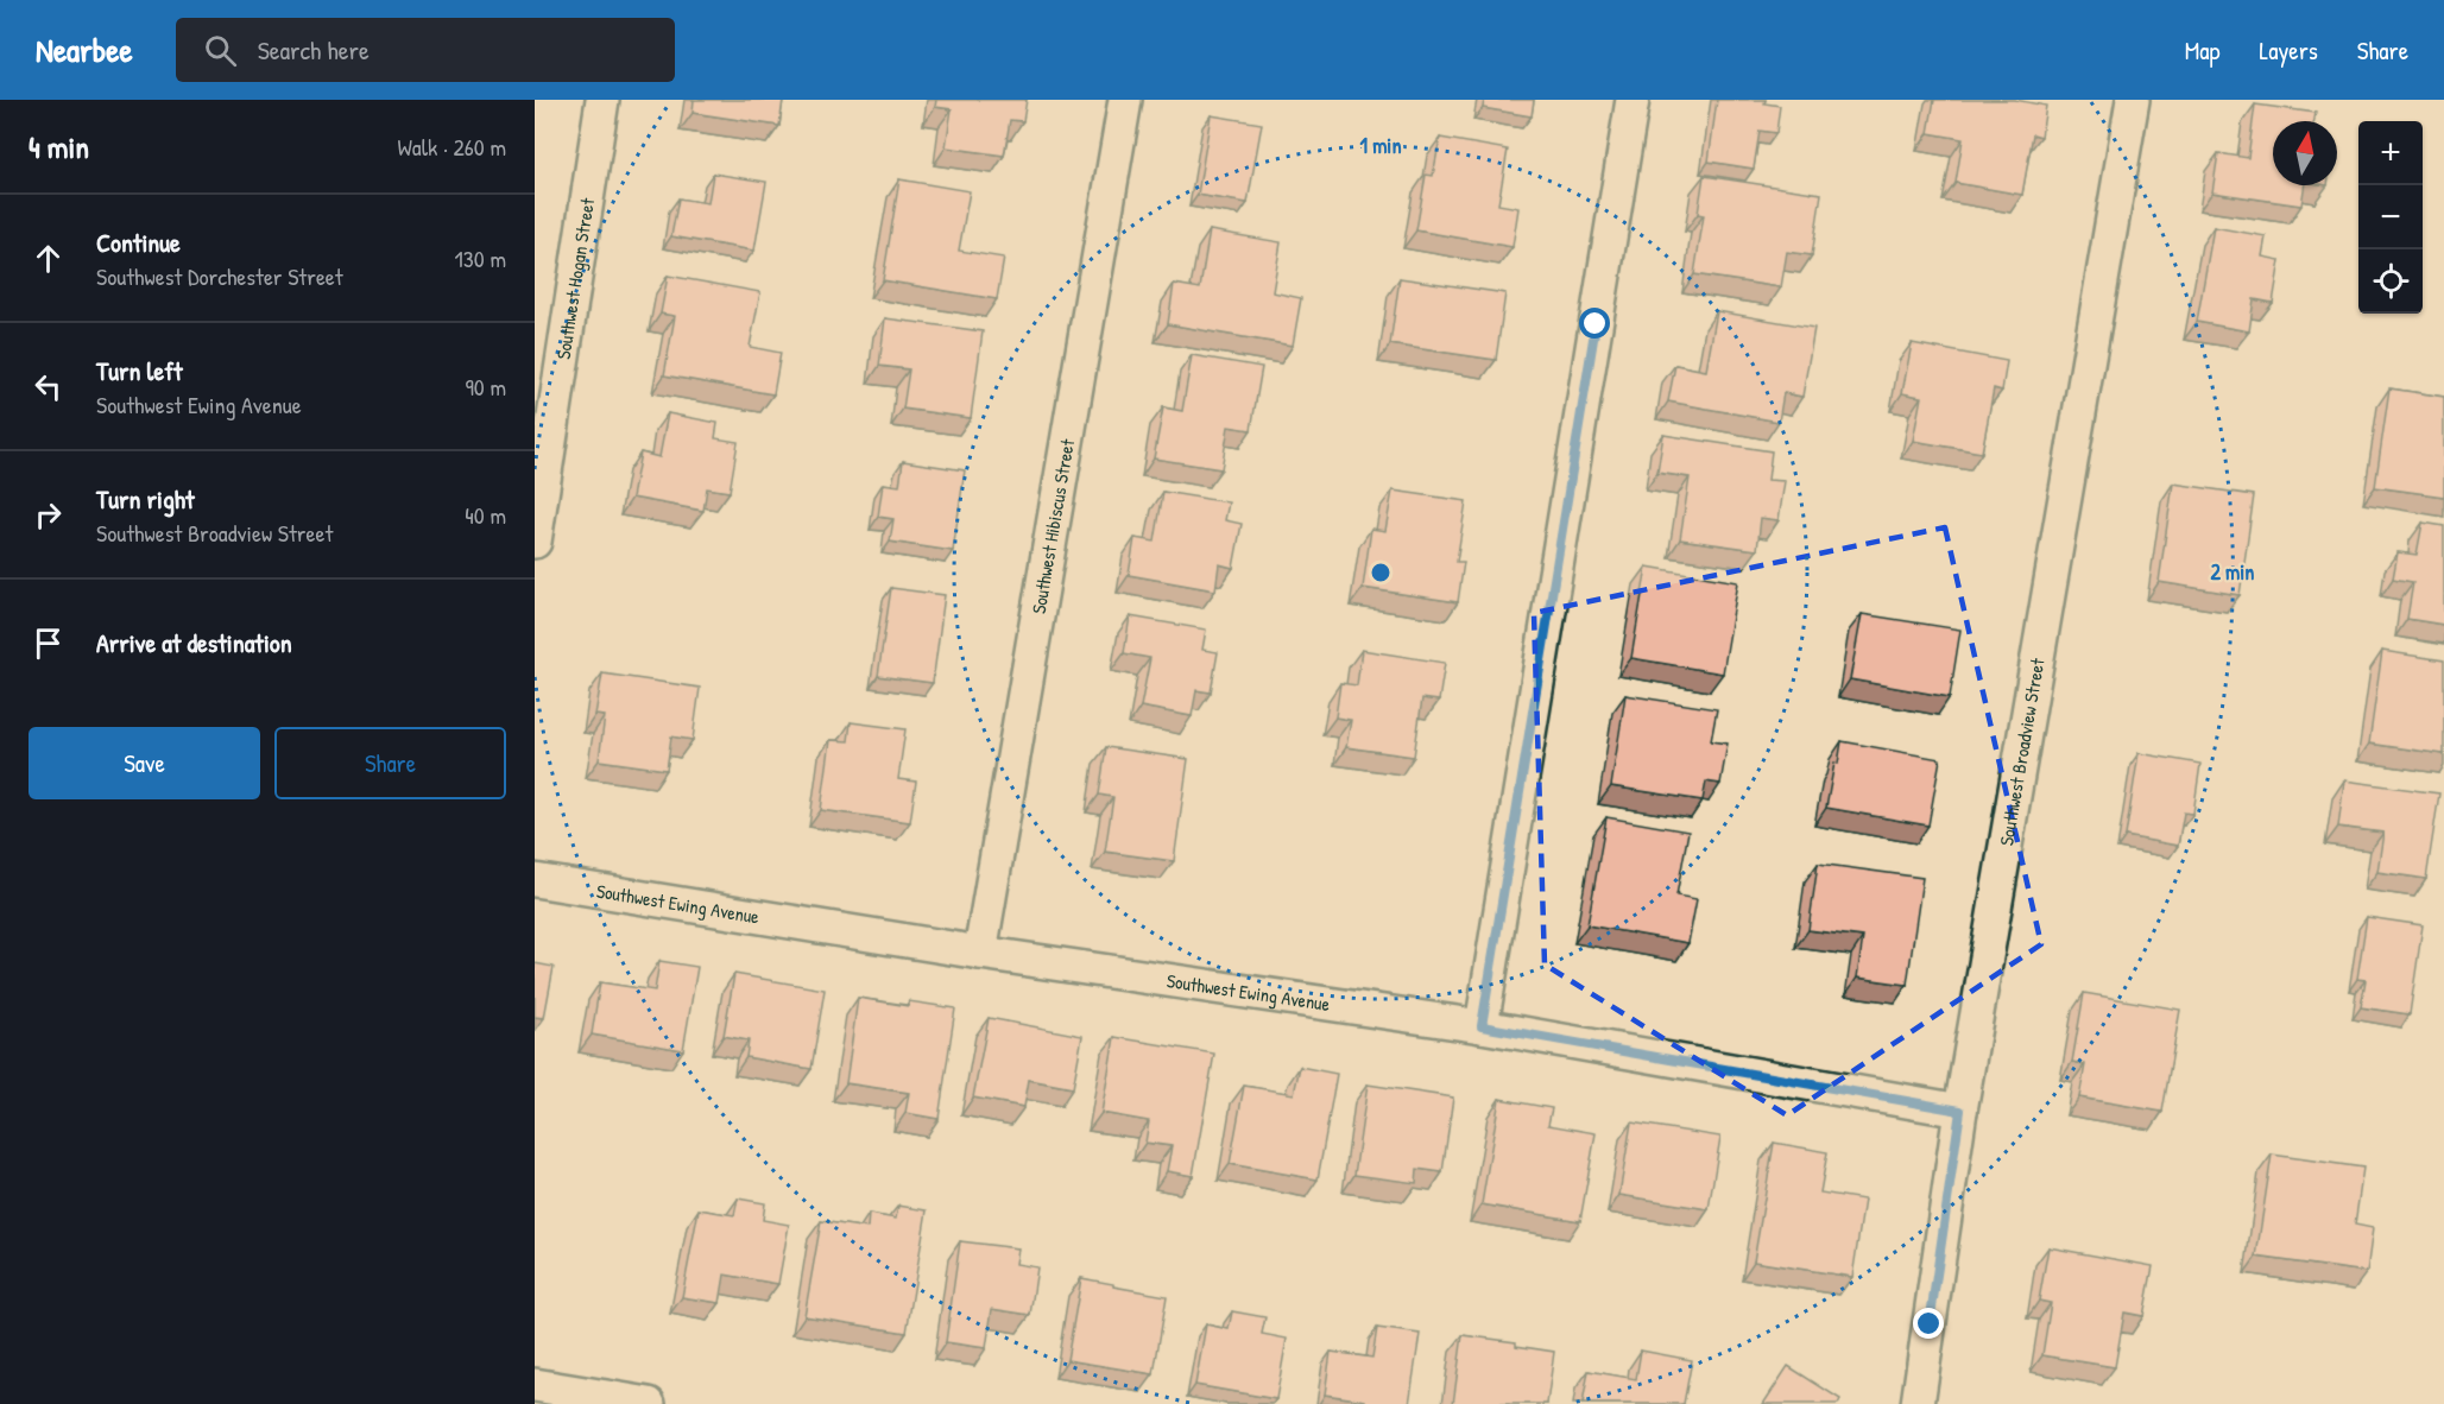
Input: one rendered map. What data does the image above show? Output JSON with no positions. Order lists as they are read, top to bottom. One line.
{"streets":{"street":["Southwest Hogan Street","Southwest Hibiscus Street","Southwest Broadview Street","Southwest Ewing Avenue"]},"crossings":[["Southwest Hibiscus Street","Southwest Ewing Avenue"],["Southwest Broadview Street","Southwest Ewing Avenue"]],"north":"top","page":{"header":"Nearbee","search":"Search here","nav":["Map","Layers","Share"],"heading":["4 min","Walk · 260 m"],"map_buttons":["+","−"],"list":[["Continue","Southwest Dorchester Street","130 m"],["Turn left","Southwest Ewing Avenue","90 m"],["Turn right","Southwest Broadview Street","40 m"],"Arrive at destination"],"buttons":["Save","Share"]},"rings":["1 min","2 min"]}
